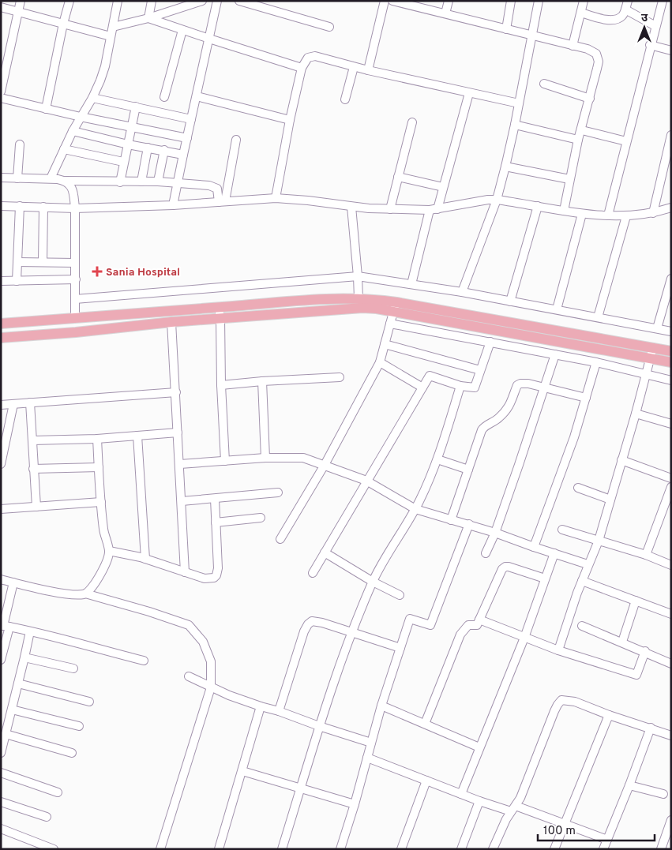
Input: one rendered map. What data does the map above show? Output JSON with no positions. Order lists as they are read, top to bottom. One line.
{"places":{"health":["Sania Hospital"]},"scale_bar":"100 m","north":"top"}
